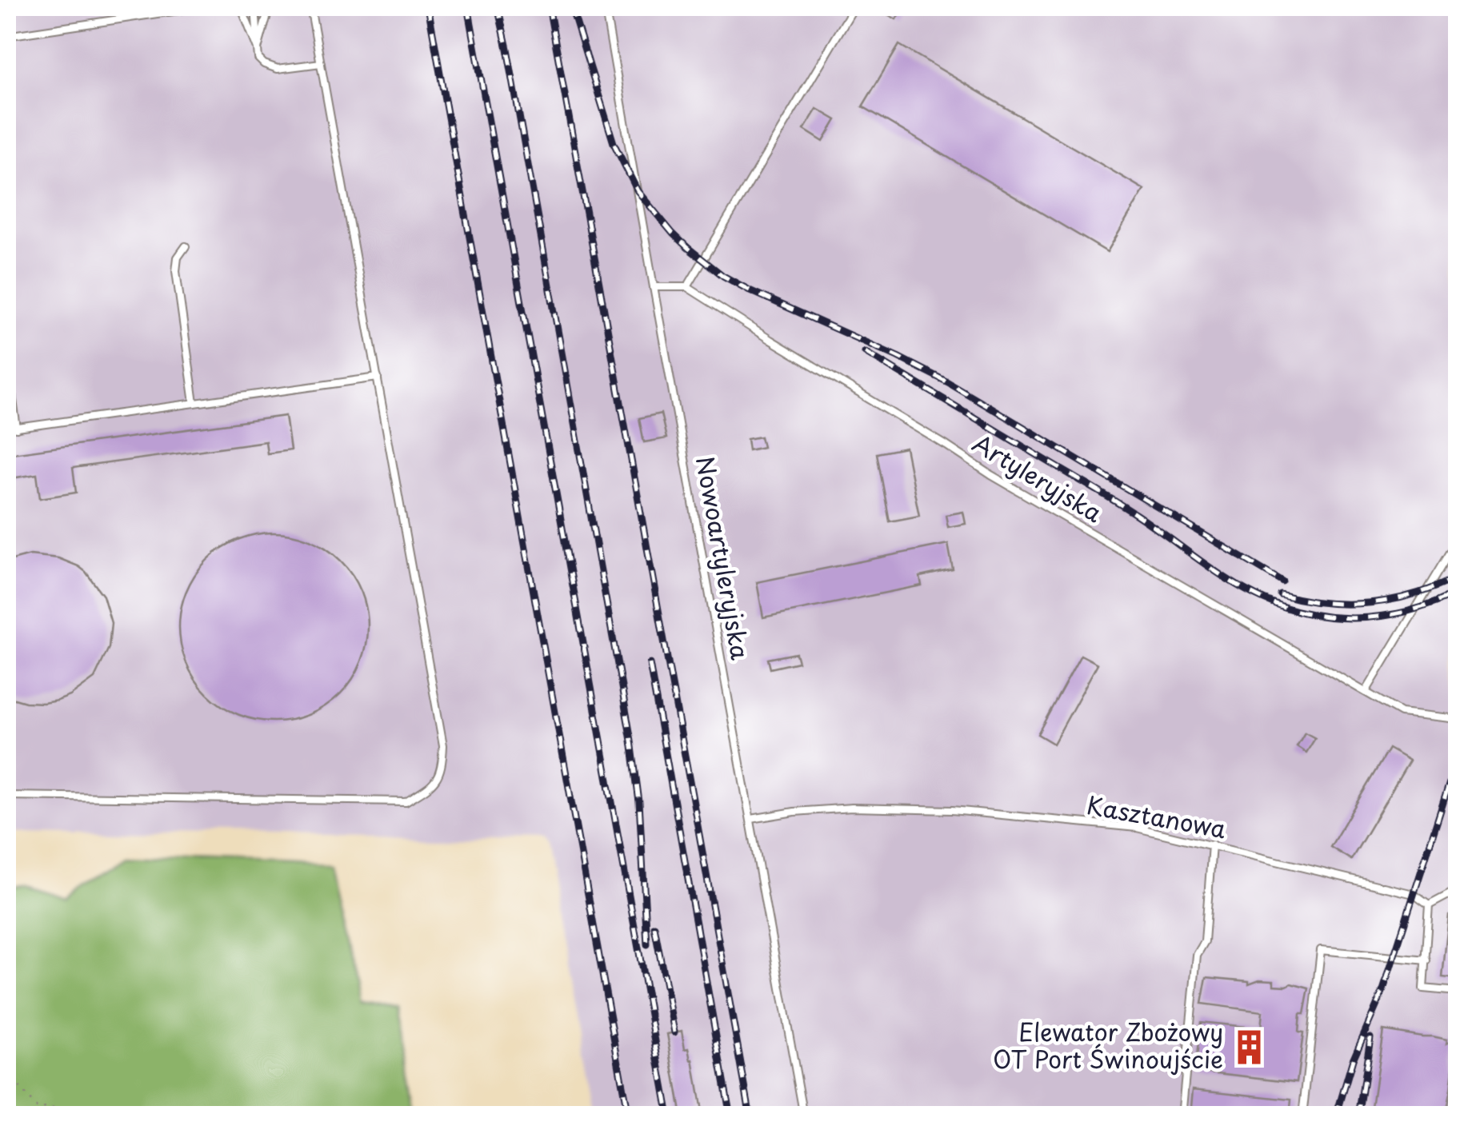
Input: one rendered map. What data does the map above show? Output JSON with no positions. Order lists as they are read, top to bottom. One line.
{"streets":{"lane":["Artyleryjska","Nowoartyleryjska","Kasztanowa"]},"crossings":[["Nowoartyleryjska","Kasztanowa"]],"places":{"building":["Elewator Zbożowy OT Port Świnoujście"]}}
